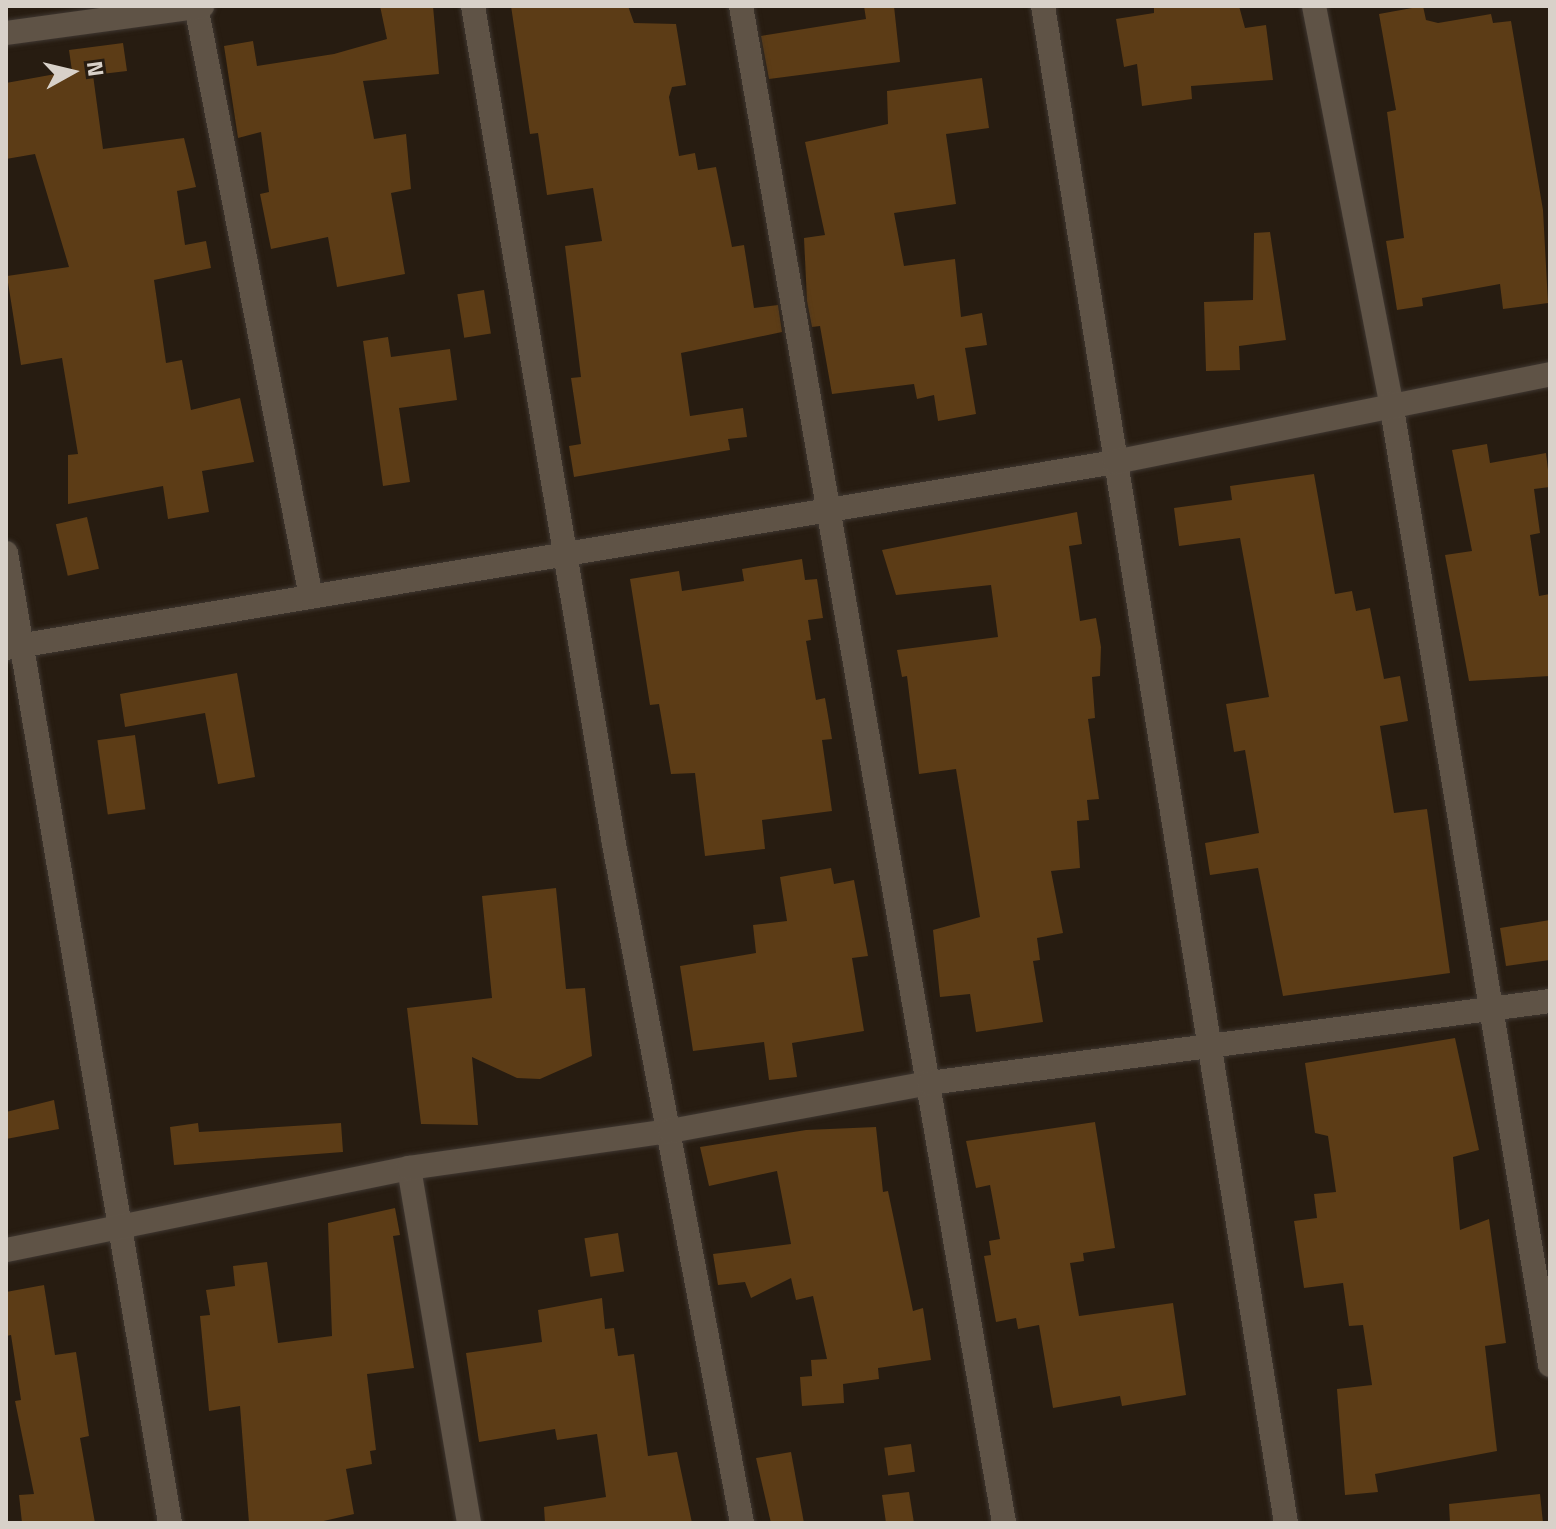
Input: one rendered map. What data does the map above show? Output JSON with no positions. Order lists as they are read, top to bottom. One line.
{"north":"right"}
